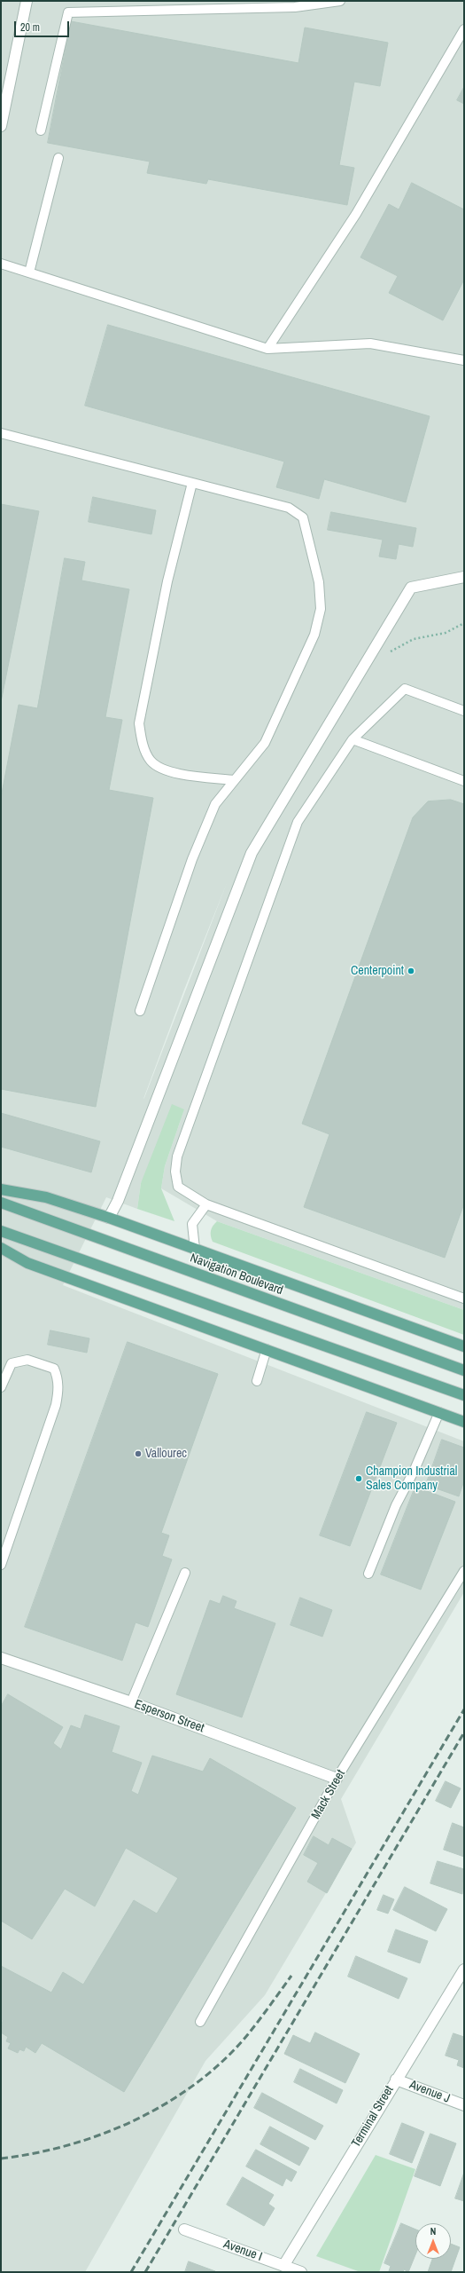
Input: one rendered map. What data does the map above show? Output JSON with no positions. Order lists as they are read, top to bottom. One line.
{"streets":{"main road":["Navigation Boulevard"],"street":["Esperson Street","Avenue J","Terminal Street","Avenue I"],"lane":["Mack Street"]},"crossings":[["Esperson Street","Mack Street"],["Avenue J","Terminal Street"],["Terminal Street","Avenue I"]],"places":["Centerpoint","Vallourec","Champion Industrial Sales Company"],"scale_bar":"20 m","north":"top"}
